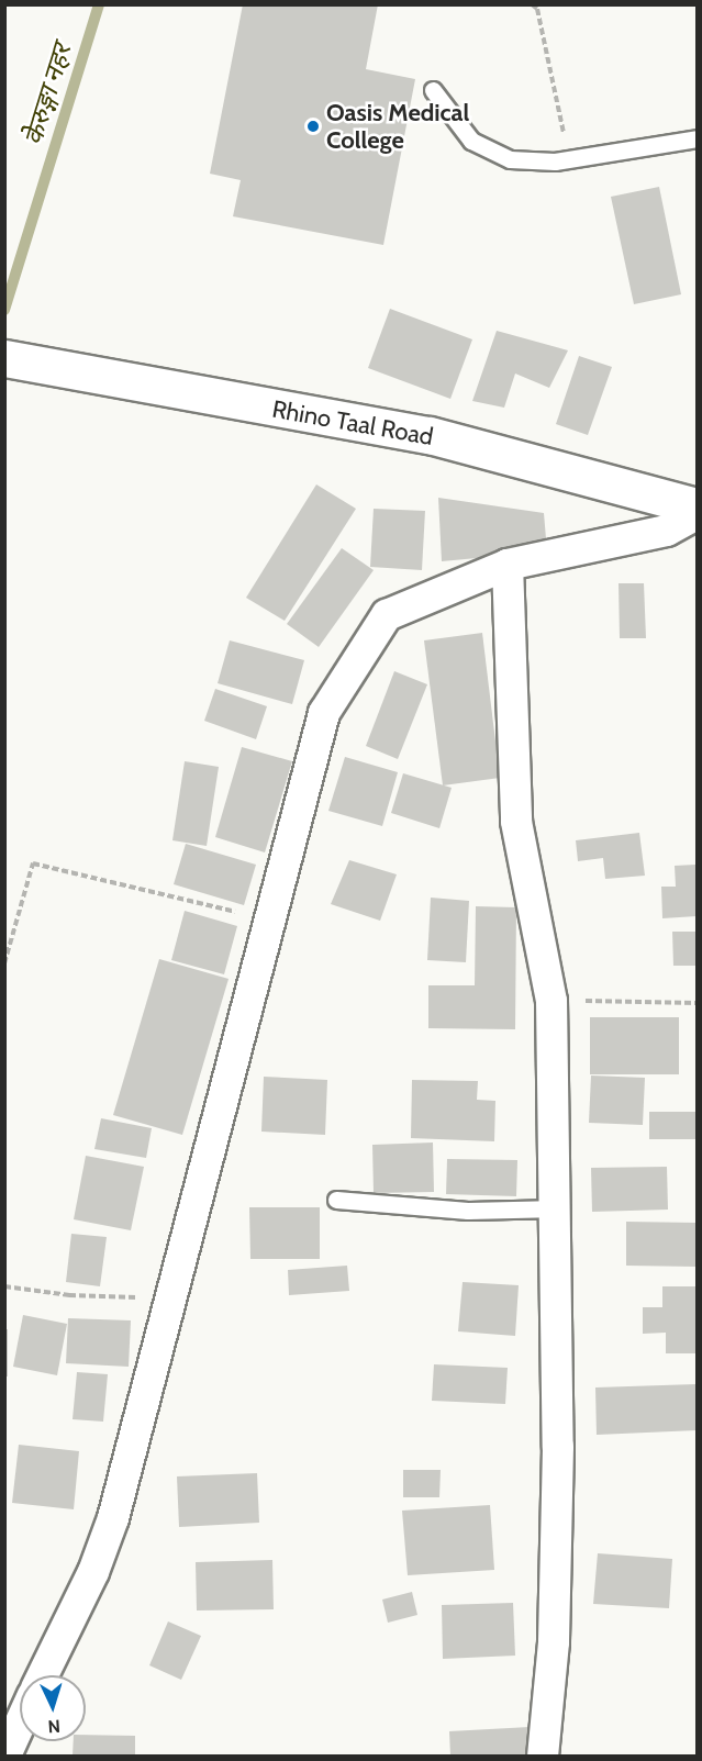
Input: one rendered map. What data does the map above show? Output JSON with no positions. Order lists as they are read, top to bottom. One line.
{"streets":{"street":["Rhino Taal Road"]},"water":["केेरुङ्गा नहर"],"places":["Oasis Medical College"],"north":"bottom"}
